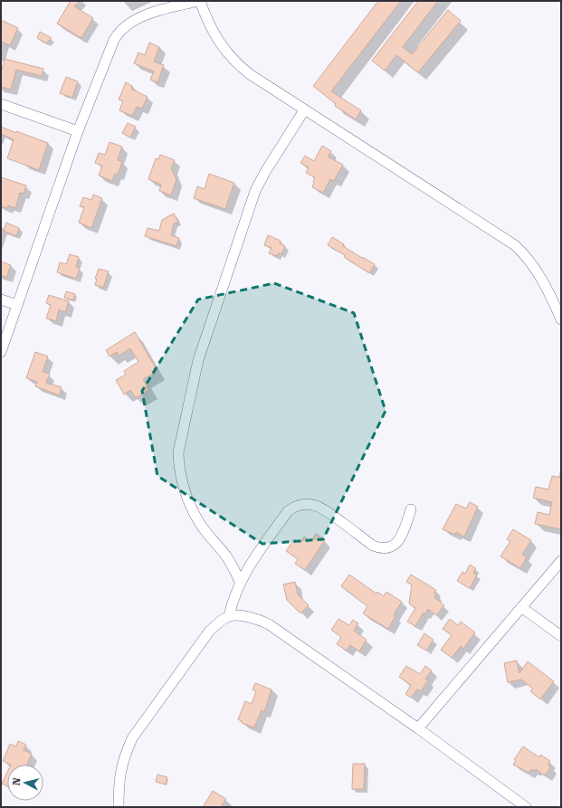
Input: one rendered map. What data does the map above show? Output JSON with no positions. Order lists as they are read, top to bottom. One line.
{"north":"left"}
